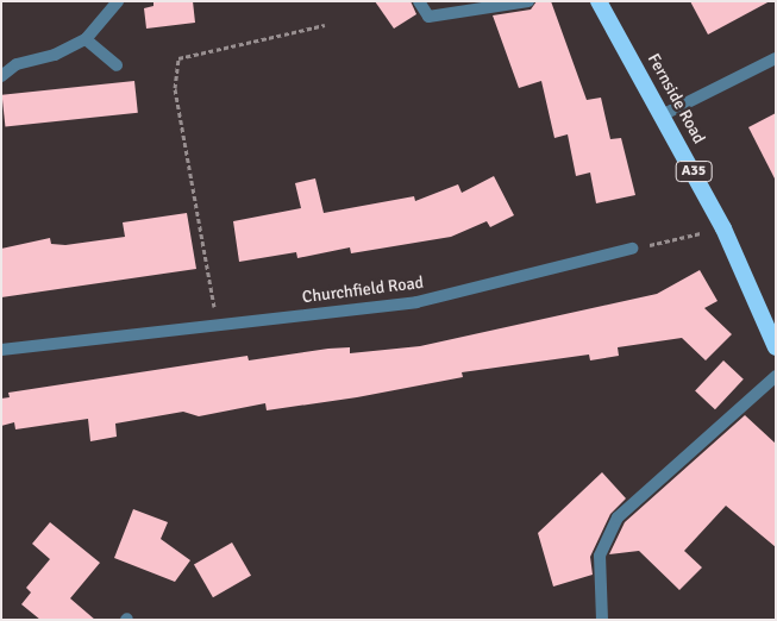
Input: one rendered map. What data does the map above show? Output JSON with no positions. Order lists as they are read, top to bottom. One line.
{"streets":{"highway":["Fernside Road","A35"],"street":["Churchfield Road"]}}
